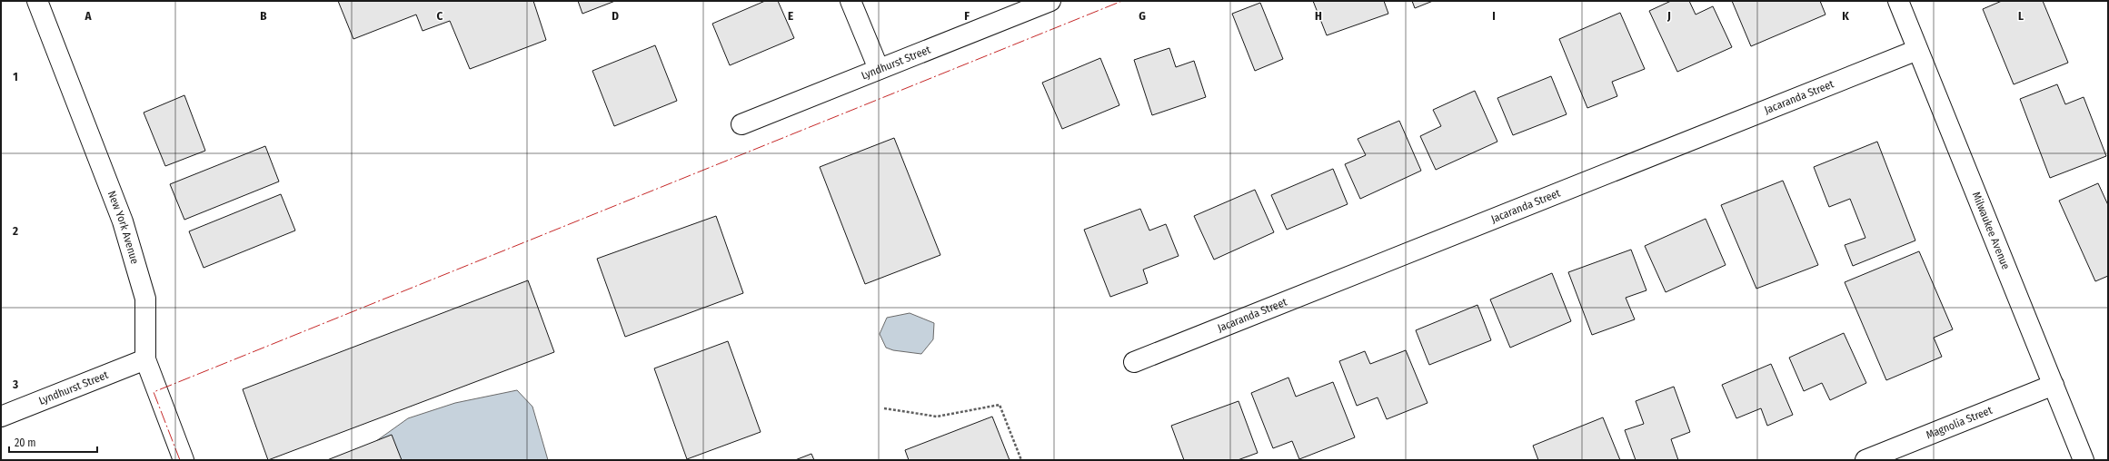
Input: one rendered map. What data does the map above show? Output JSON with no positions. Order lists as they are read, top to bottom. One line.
{"streets":{"street":["Lyndhurst Street","Jacaranda Street","New York Avenue","Milwaukee Avenue","Magnolia Street"]},"crossings":[["Lyndhurst Street","New York Avenue"],["Jacaranda Street","Milwaukee Avenue"],["Milwaukee Avenue","Magnolia Street"]],"scale_bar":"20 m","grid":{"columns":["A","B","C","D","E","F","G","H","I","J","K","L"],"rows":["1","2","3"]}}
